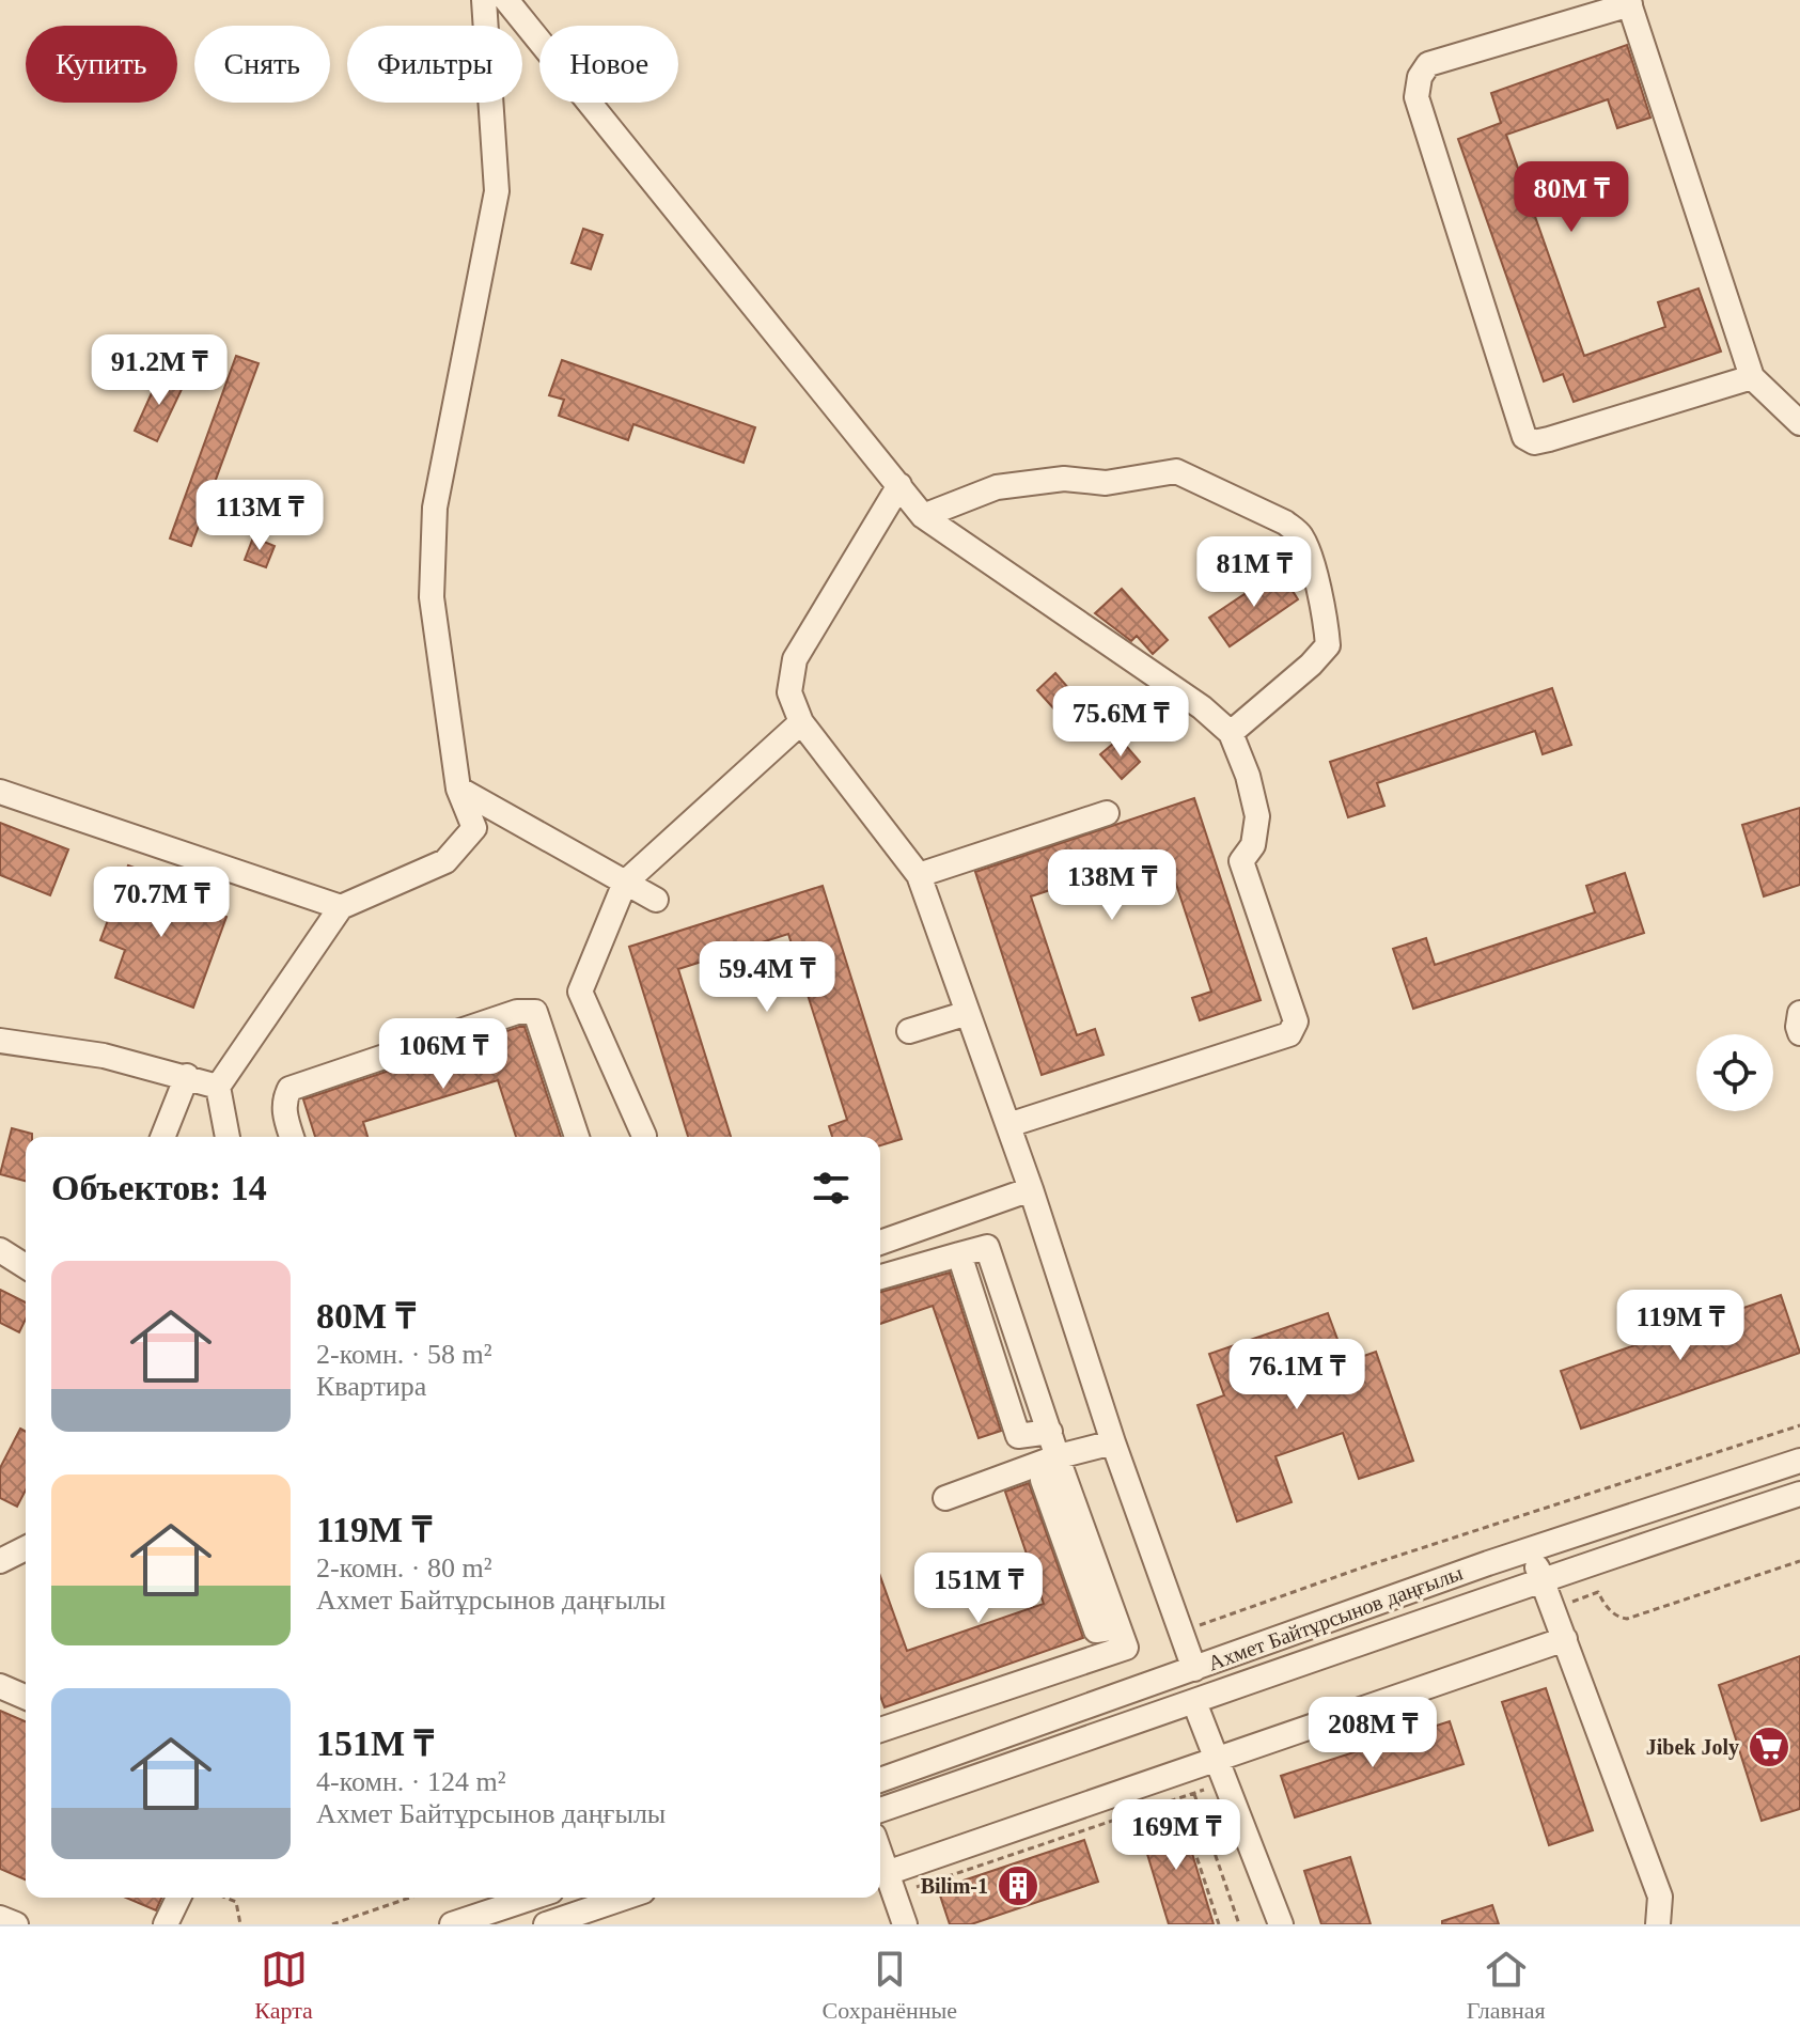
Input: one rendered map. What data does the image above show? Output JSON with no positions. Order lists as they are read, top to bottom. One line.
{"streets":{"street":["Ахмет Байтұрсынов даңғылы"]},"places":{"supermarket":["Jibek Joly"],"building":["Bilim-1"]},"page":{"chip":["Купить","Снять","Фильтры","Новое"],"price":["80M ₸","91.2M ₸","113M ₸","81M ₸","75.6M ₸","138M ₸","70.7M ₸","59.4M ₸","106M ₸","119M ₸","76.1M ₸","151M ₸","208M ₸","169M ₸"],"heading":"Объектов: 14","list":[{"name":"80M ₸","note":"2-комн. · 58 m² · Квартира"},{"name":"119M ₸","note":"2-комн. · 80 m² · Ахмет Байтұрсынов даңғылы"},{"name":"151M ₸","note":"4-комн. · 124 m² · Ахмет Байтұрсынов даңғылы"}],"tabs":["Карта","Сохранённые","Главная"]}}
